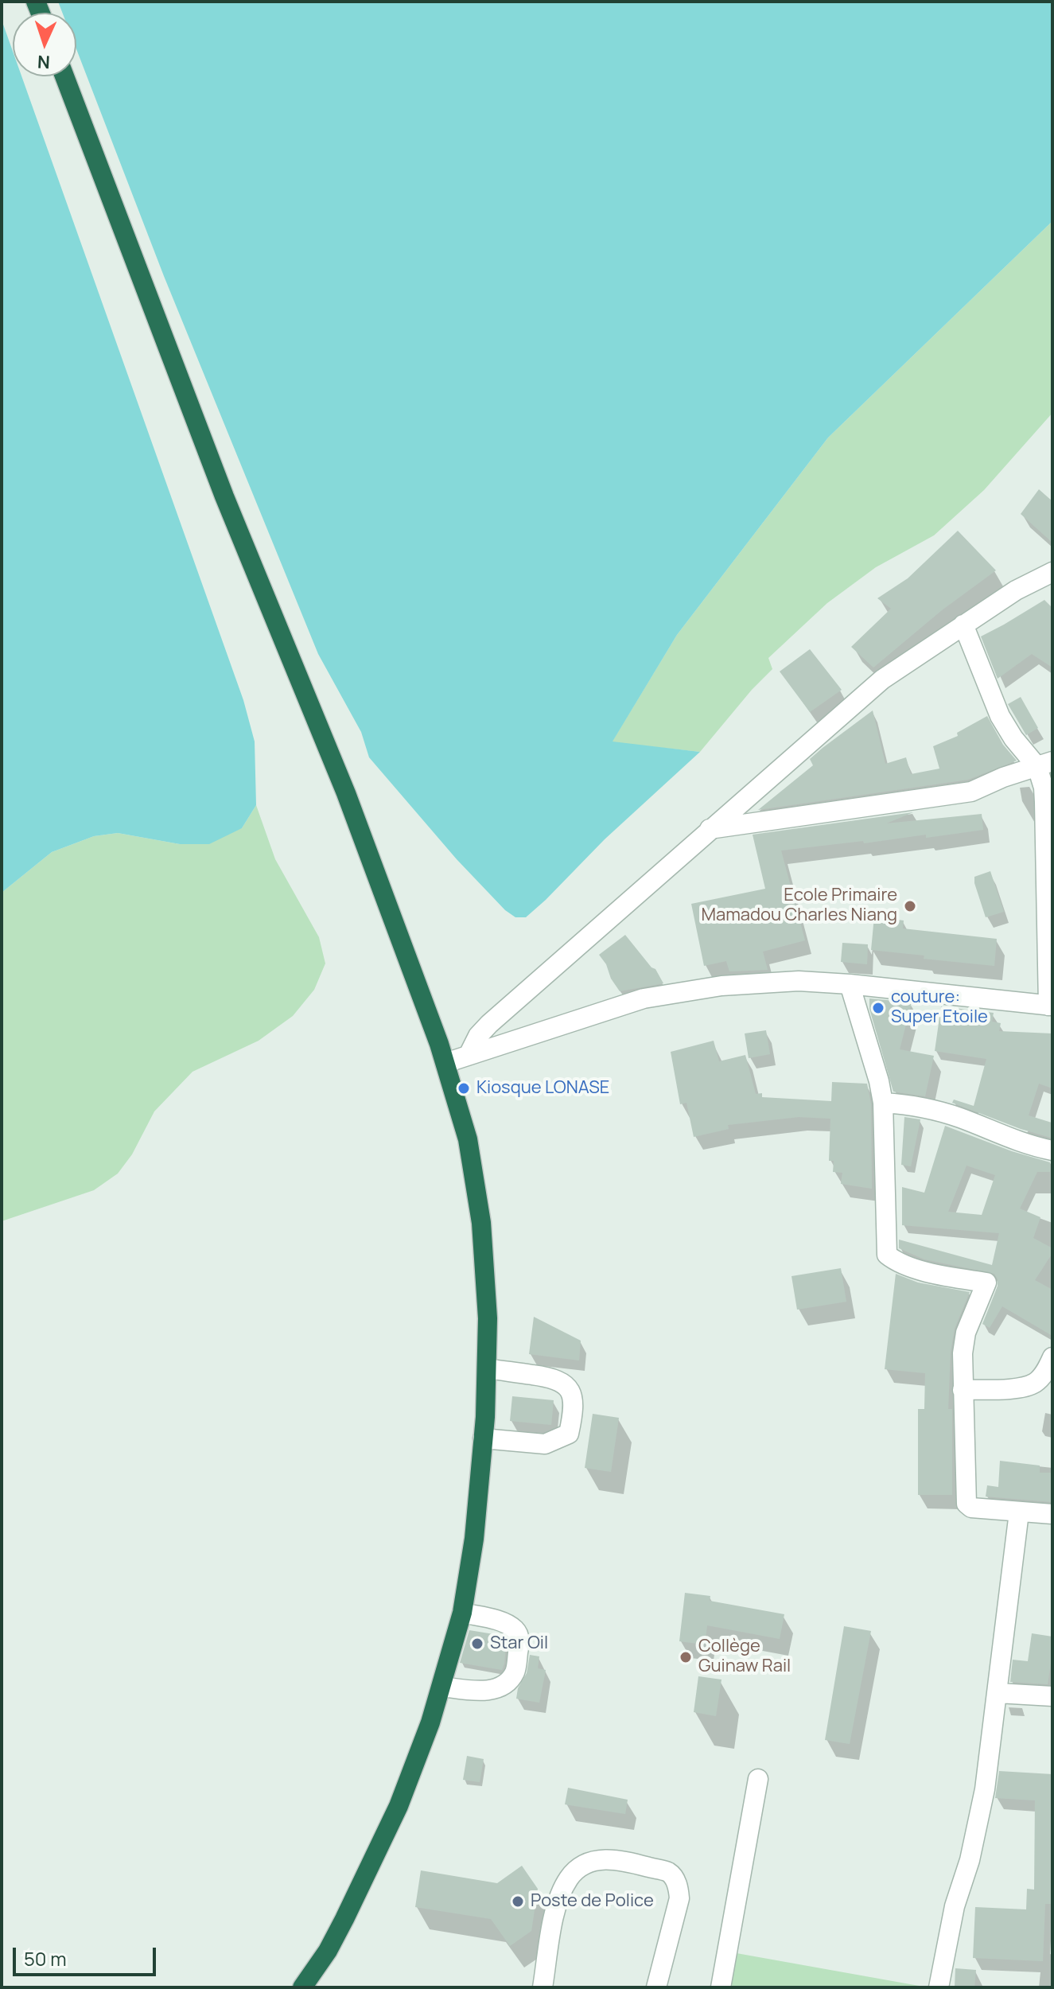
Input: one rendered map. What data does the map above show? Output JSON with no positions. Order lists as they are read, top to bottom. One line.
{"places":["Ecole Primaire Mamadou Charles Niang","couture: Super Etoile","Kiosque LONASE","Star Oil","Collège Guinaw Rail","Poste de Police"],"scale_bar":"50 m","north":"bottom"}
